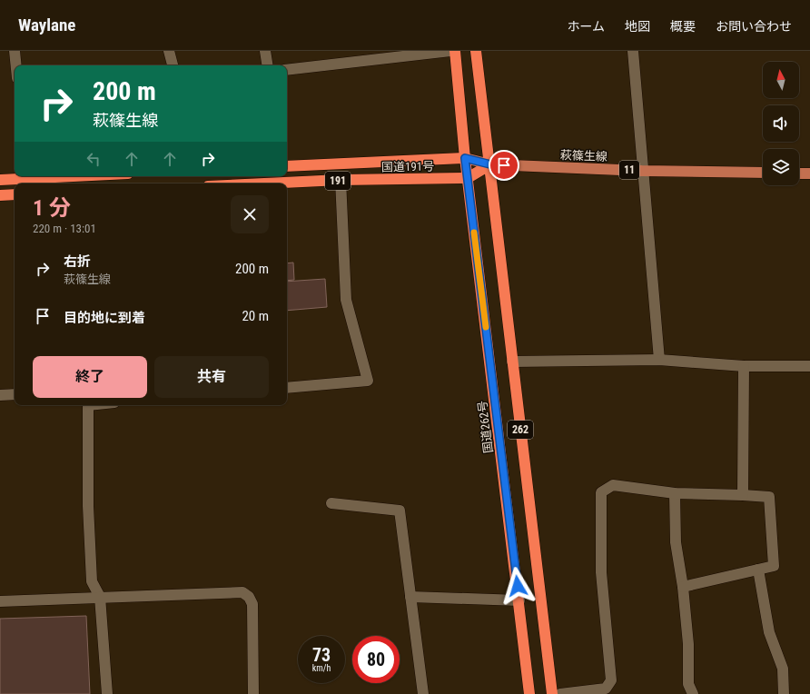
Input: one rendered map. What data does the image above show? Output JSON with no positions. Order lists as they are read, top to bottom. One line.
{"streets":{"highway":["国道191号","191","国道262号","262"],"main road":["萩篠生線","11"]},"crossings":[["萩篠生線","国道191号"],["萩篠生線","国道262号"],["萩篠生線","262"],["国道191号","国道262号"]],"north":"top","page":{"header":"Waylane","nav":["ホーム","地図","概要","お問い合わせ"],"turn":["200 m","萩篠生線"],"heading":["1 分","220 m · 13:01"],"list":[{"name":"右折","note":"萩篠生線","value":"200 m"},{"name":"目的地に到着","value":"20 m"}],"buttons":["終了","共有"],"speed":"73 km/h","limit":"80"}}
